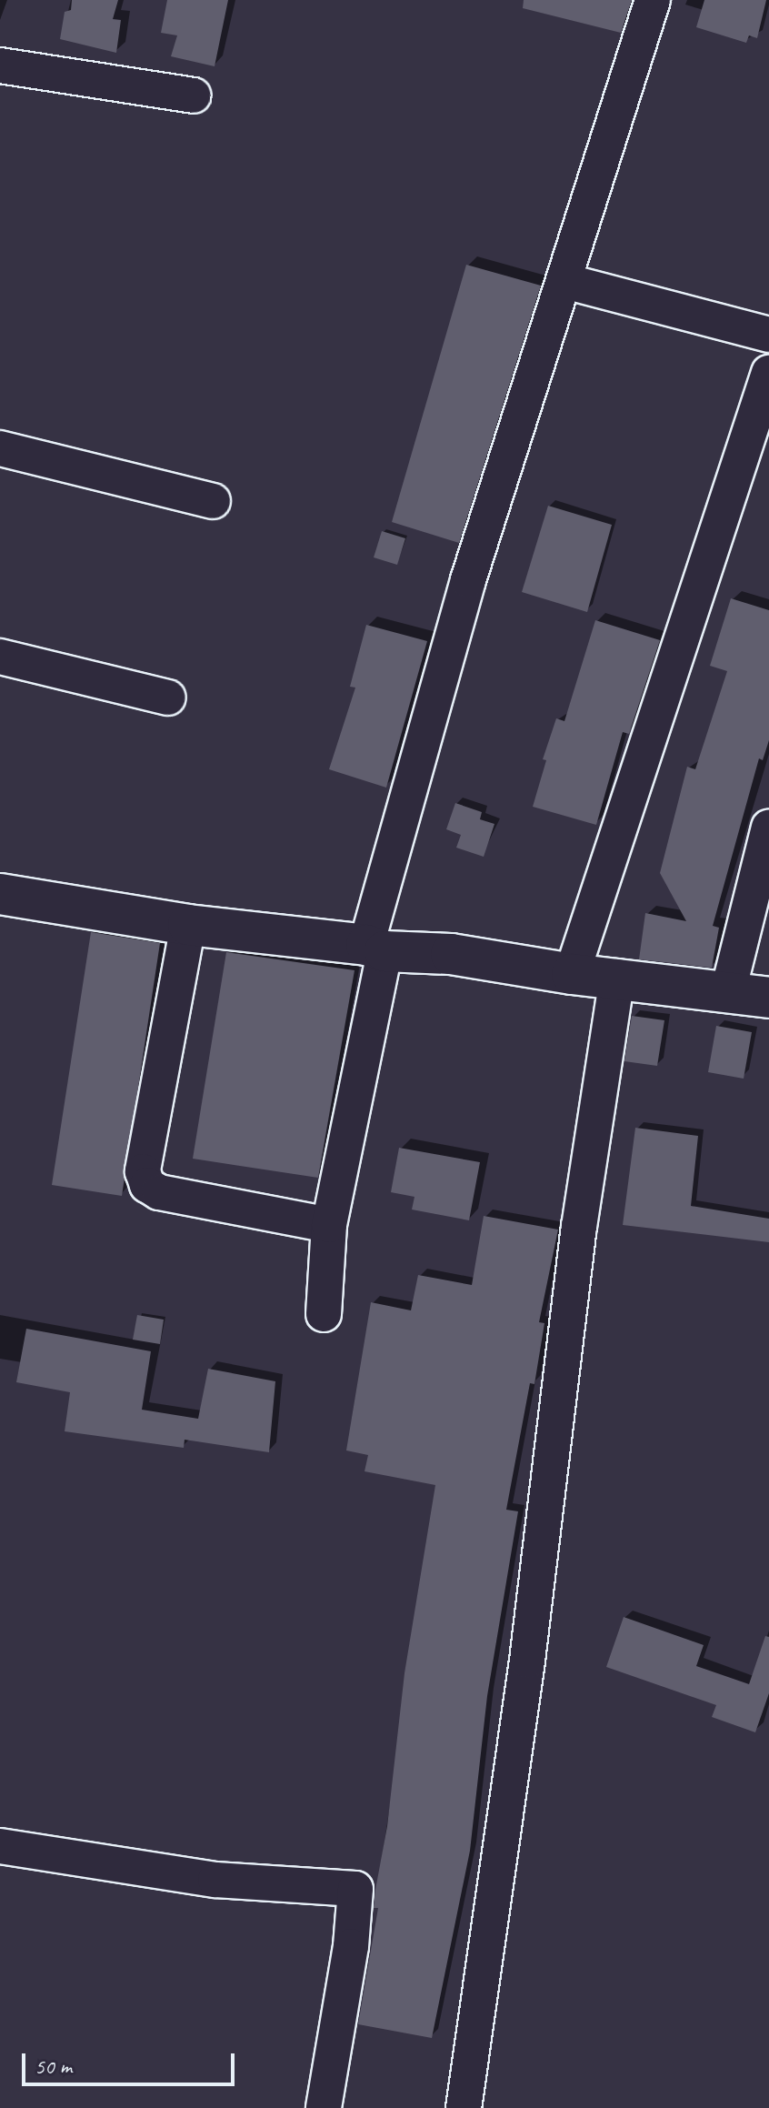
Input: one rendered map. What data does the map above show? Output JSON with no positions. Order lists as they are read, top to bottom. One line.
{"scale_bar":"50 m"}
